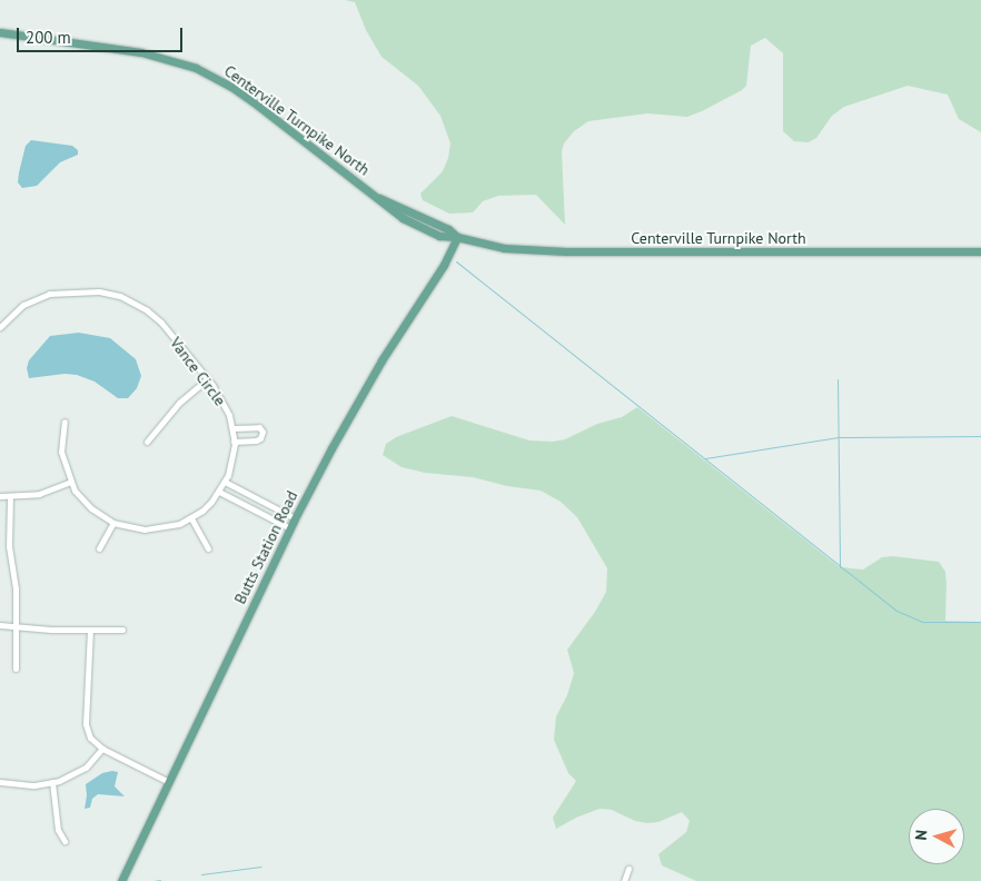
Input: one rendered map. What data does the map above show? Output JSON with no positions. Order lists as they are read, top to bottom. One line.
{"streets":{"main road":["Centerville Turnpike North","Butts Station Road"],"street":["Vance Circle"]},"crossings":[["Centerville Turnpike North","Butts Station Road"]],"scale_bar":"200 m","north":"left"}
